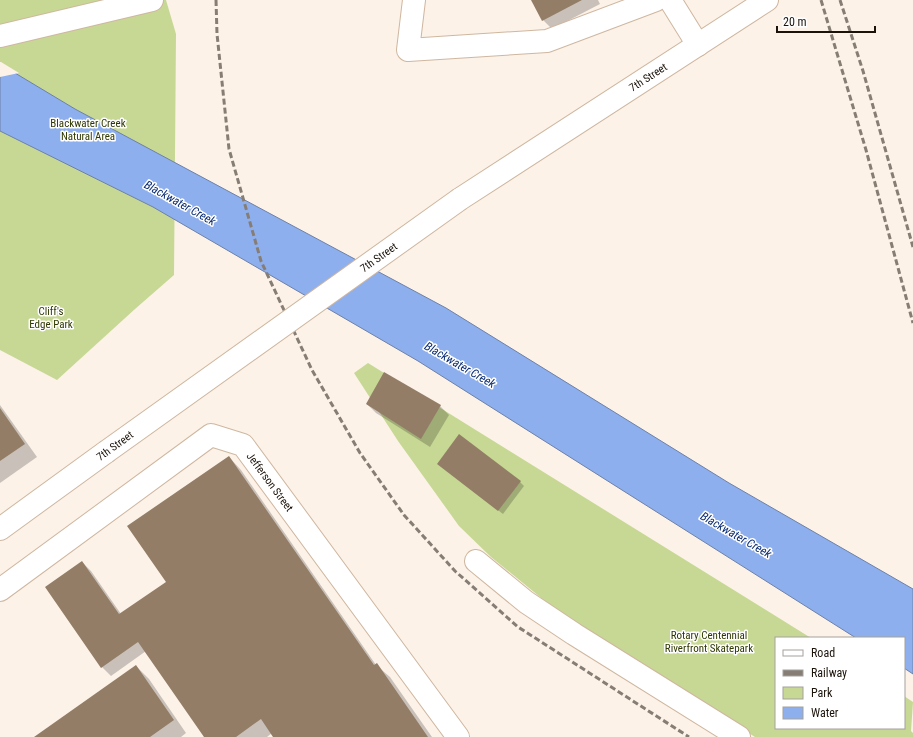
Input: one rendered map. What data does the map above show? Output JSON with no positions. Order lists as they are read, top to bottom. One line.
{"streets":{"street":["7th Street","Jefferson Street"]},"water":["Blackwater Creek"],"parks":["Blackwater Creek Natural Area","Cliff's Edge Park","Rotary Centennial Riverfront Skatepark"],"legend":["Road","Railway","Park","Water"],"scale_bar":"20 m"}
